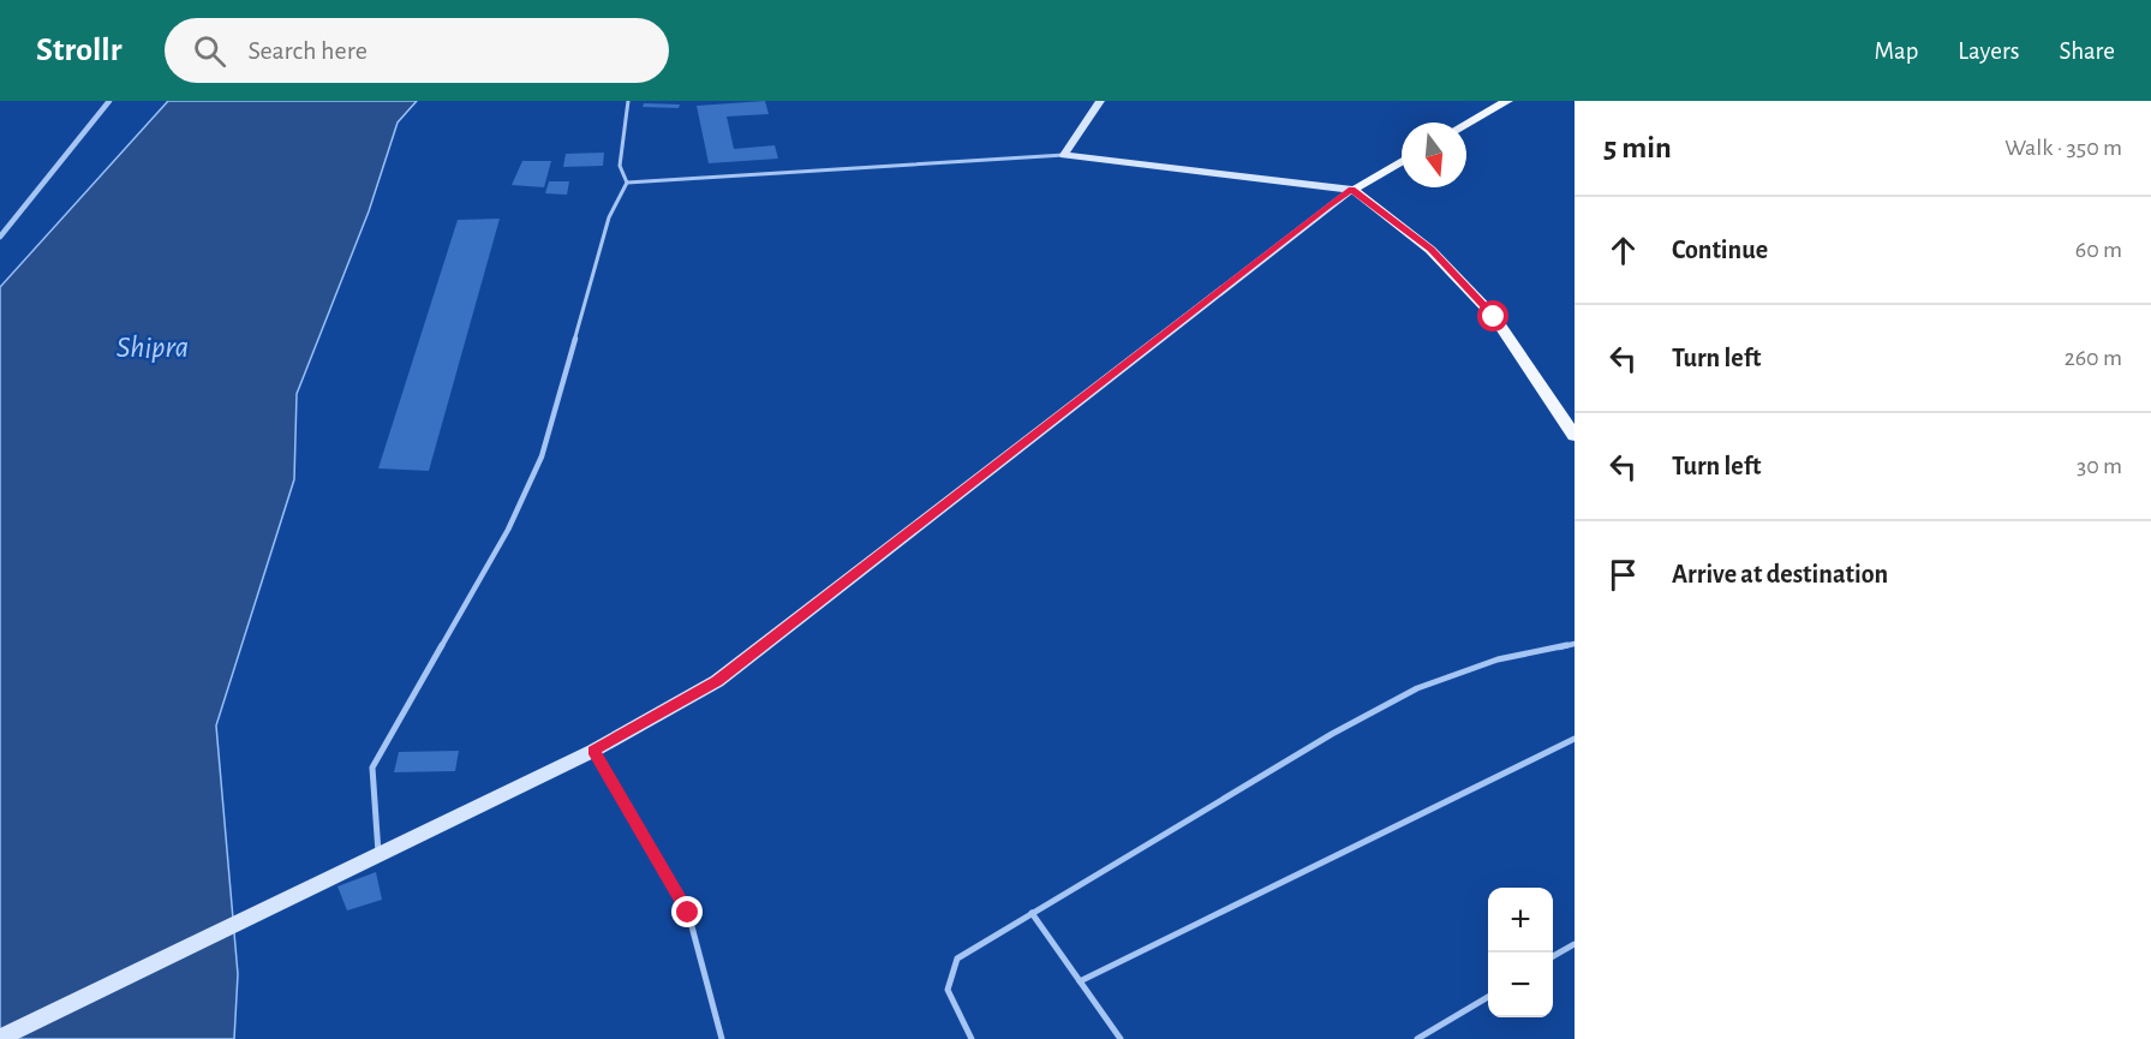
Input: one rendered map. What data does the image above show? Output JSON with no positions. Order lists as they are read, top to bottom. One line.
{"water":["Shipra"],"north":"bottom","page":{"header":"Strollr","search":"Search here","nav":["Map","Layers","Share"],"heading":["5 min","Walk · 350 m"],"list":[["Continue","60 m"],["Turn left","260 m"],["Turn left","30 m"],"Arrive at destination"],"map_buttons":["+","−"]}}
